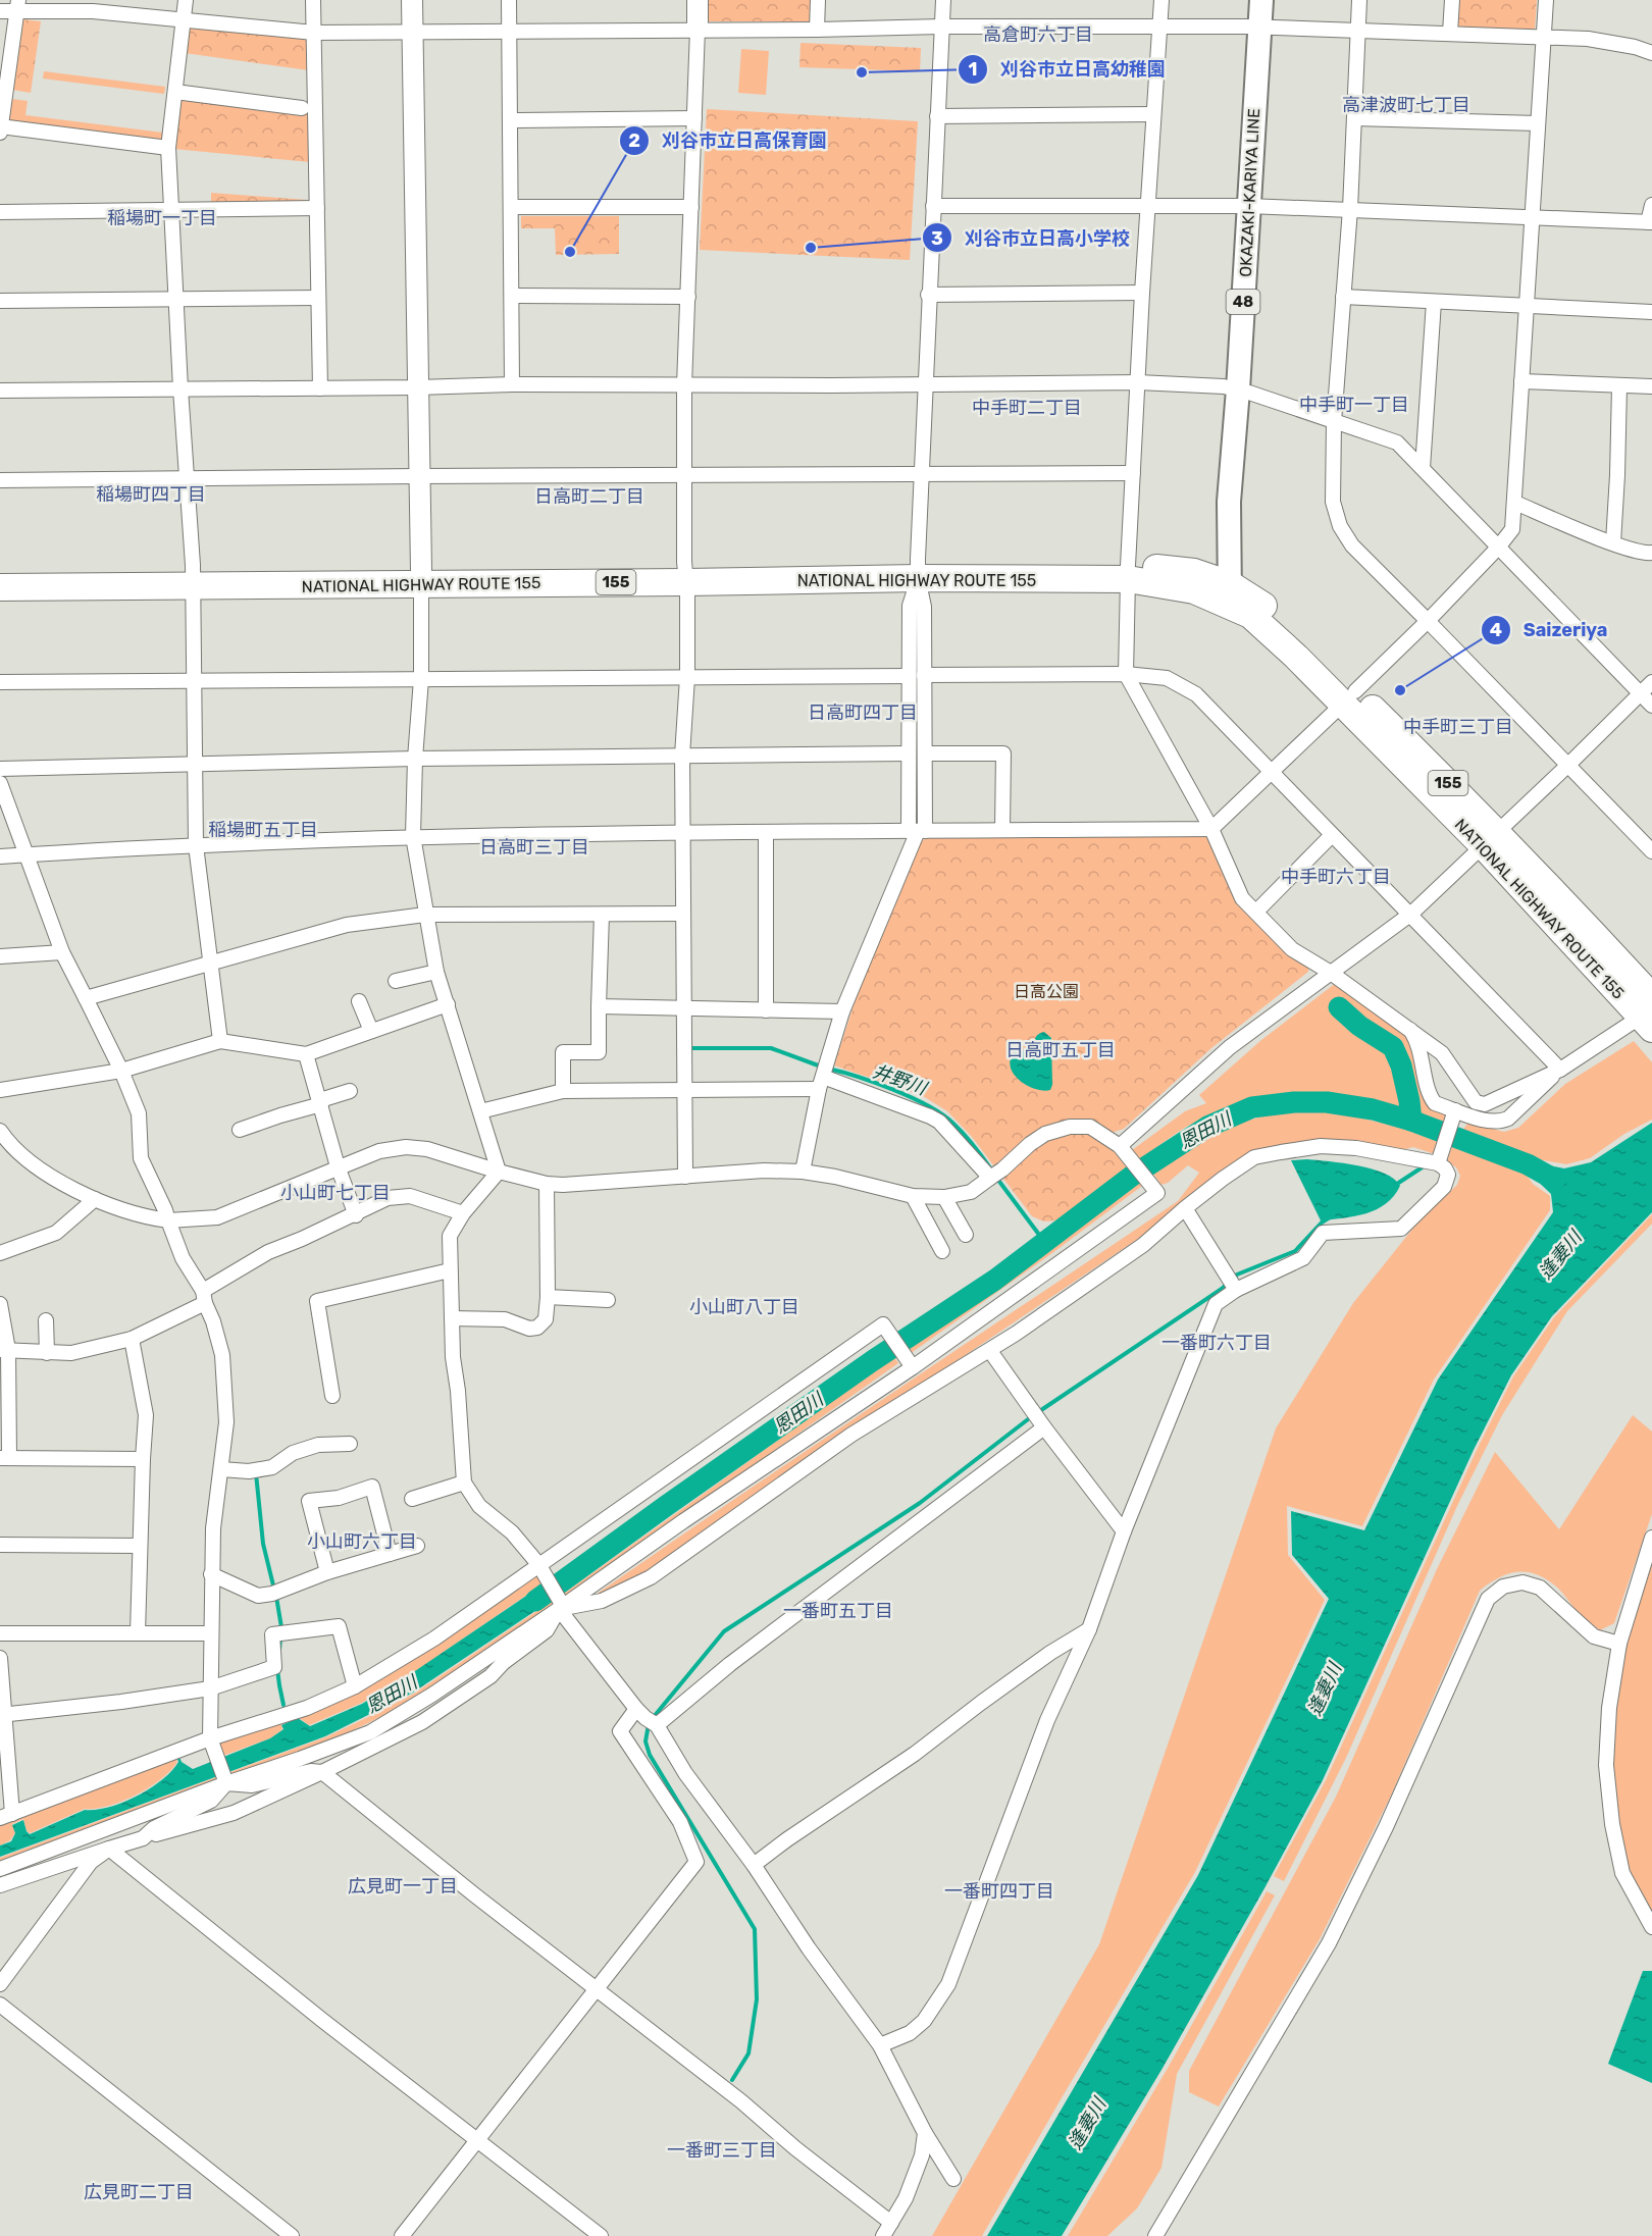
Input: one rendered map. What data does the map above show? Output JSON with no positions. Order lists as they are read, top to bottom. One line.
{"streets":{"highway":["NATIONAL HIGHWAY ROUTE 155","155"],"main road":["OKAZAKI-KARIYA LINE","48"]},"crossings":[["OKAZAKI-KARIYA LINE","NATIONAL HIGHWAY ROUTE 155"]],"districts":["高倉町六丁目","高津波町七丁目","稲場町一丁目","中手町一丁目","中手町二丁目","稲場町四丁目","日高町二丁目","日高町四丁目","中手町三丁目","稲場町五丁目","日高町三丁目","中手町六丁目","日高町五丁目","小山町七丁目","小山町八丁目","一番町六丁目","小山町六丁目","一番町五丁目","広見町一丁目","一番町四丁目","一番町三丁目","広見町二丁目"],"water":["井野川","恩田川","逢妻川"],"parks":["日高公園"],"places":["刈谷市立日高幼稚園","刈谷市立日高小学校","刈谷市立日高保育園","Saizeriya"]}
